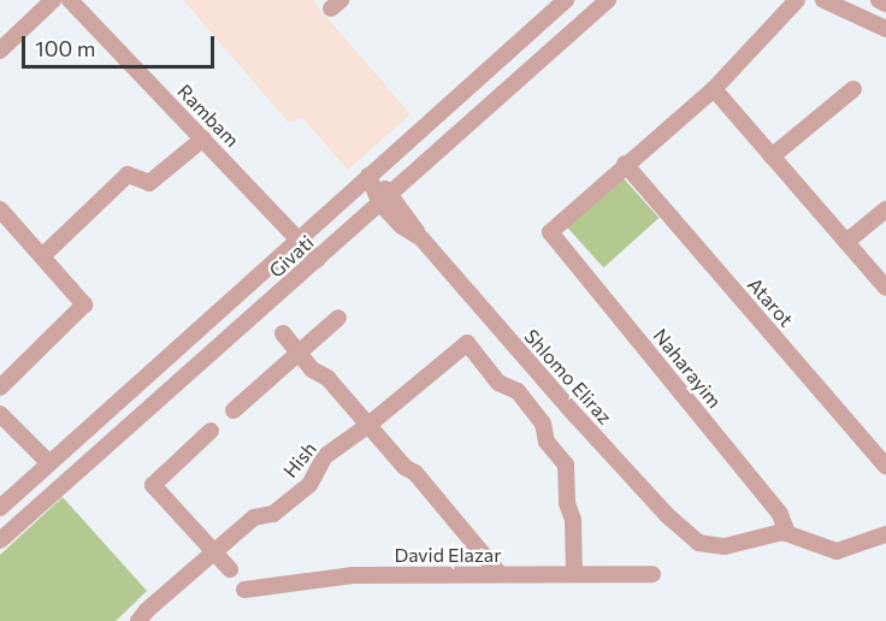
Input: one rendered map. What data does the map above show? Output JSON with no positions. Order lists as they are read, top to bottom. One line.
{"streets":{"street":["Rambam","Givati","Atarot","Naharayim","Shlomo Eliraz","Hish","David Elazar"]},"crossings":[["Rambam","Givati"],["Givati","Shlomo Eliraz"],["Atarot","Naharayim"],["Naharayim","Shlomo Eliraz"],["Hish","David Elazar"]],"scale_bar":"100 m"}
